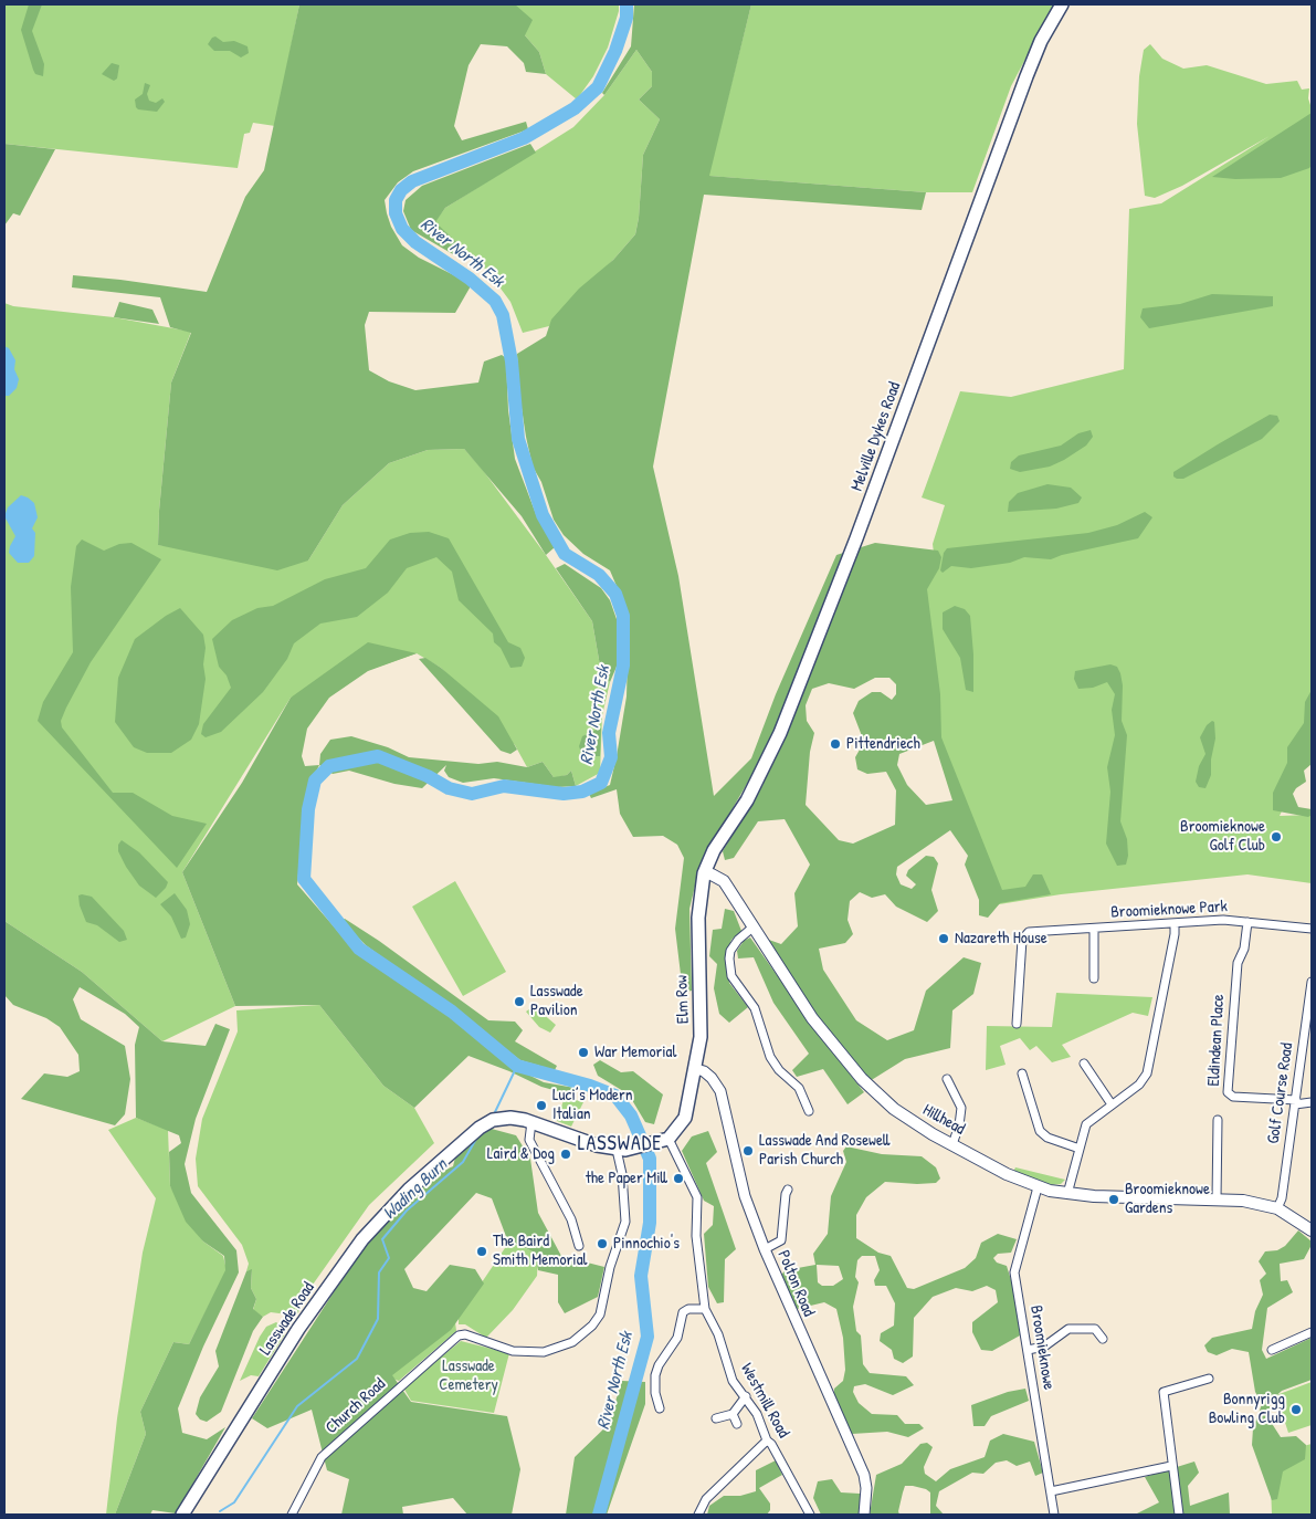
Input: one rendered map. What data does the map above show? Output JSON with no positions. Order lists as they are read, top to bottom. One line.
{"streets":{"main road":["Melville Dykes Road","Elm Row","Hillhead","Lasswade Road"],"street":["Broomieknowe Park","Eldindean Place","Golf Course Road","Polton Road","Broomieknowe","Westmill Road","Church Road"]},"crossings":[["Melville Dykes Road","Elm Row"],["Melville Dykes Road","Hillhead"],["Broomieknowe Park","Eldindean Place"],["Elm Row","Hillhead"],["Elm Row","Polton Road"],["Elm Row","Westmill Road"],["Eldindean Place","Golf Course Road"],["Golf Course Road","Hillhead"],["Hillhead","Broomieknowe"]],"districts":["LASSWADE"],"water":["River North Esk","Wading Burn"],"parks":["Lasswade Cemetery"],"places":["Pittendriech","Broomieknowe Golf Club","Nazareth House","Lasswade Pavilion","War Memorial","Luci’s Modern Italian","Lasswade And Rosewell Parish Church","Laird & Dog","the Paper Mill","Broomieknowe Gardens","Pinnochio's","The Baird Smith Memorial","Bonnyrigg Bowling Club"]}
